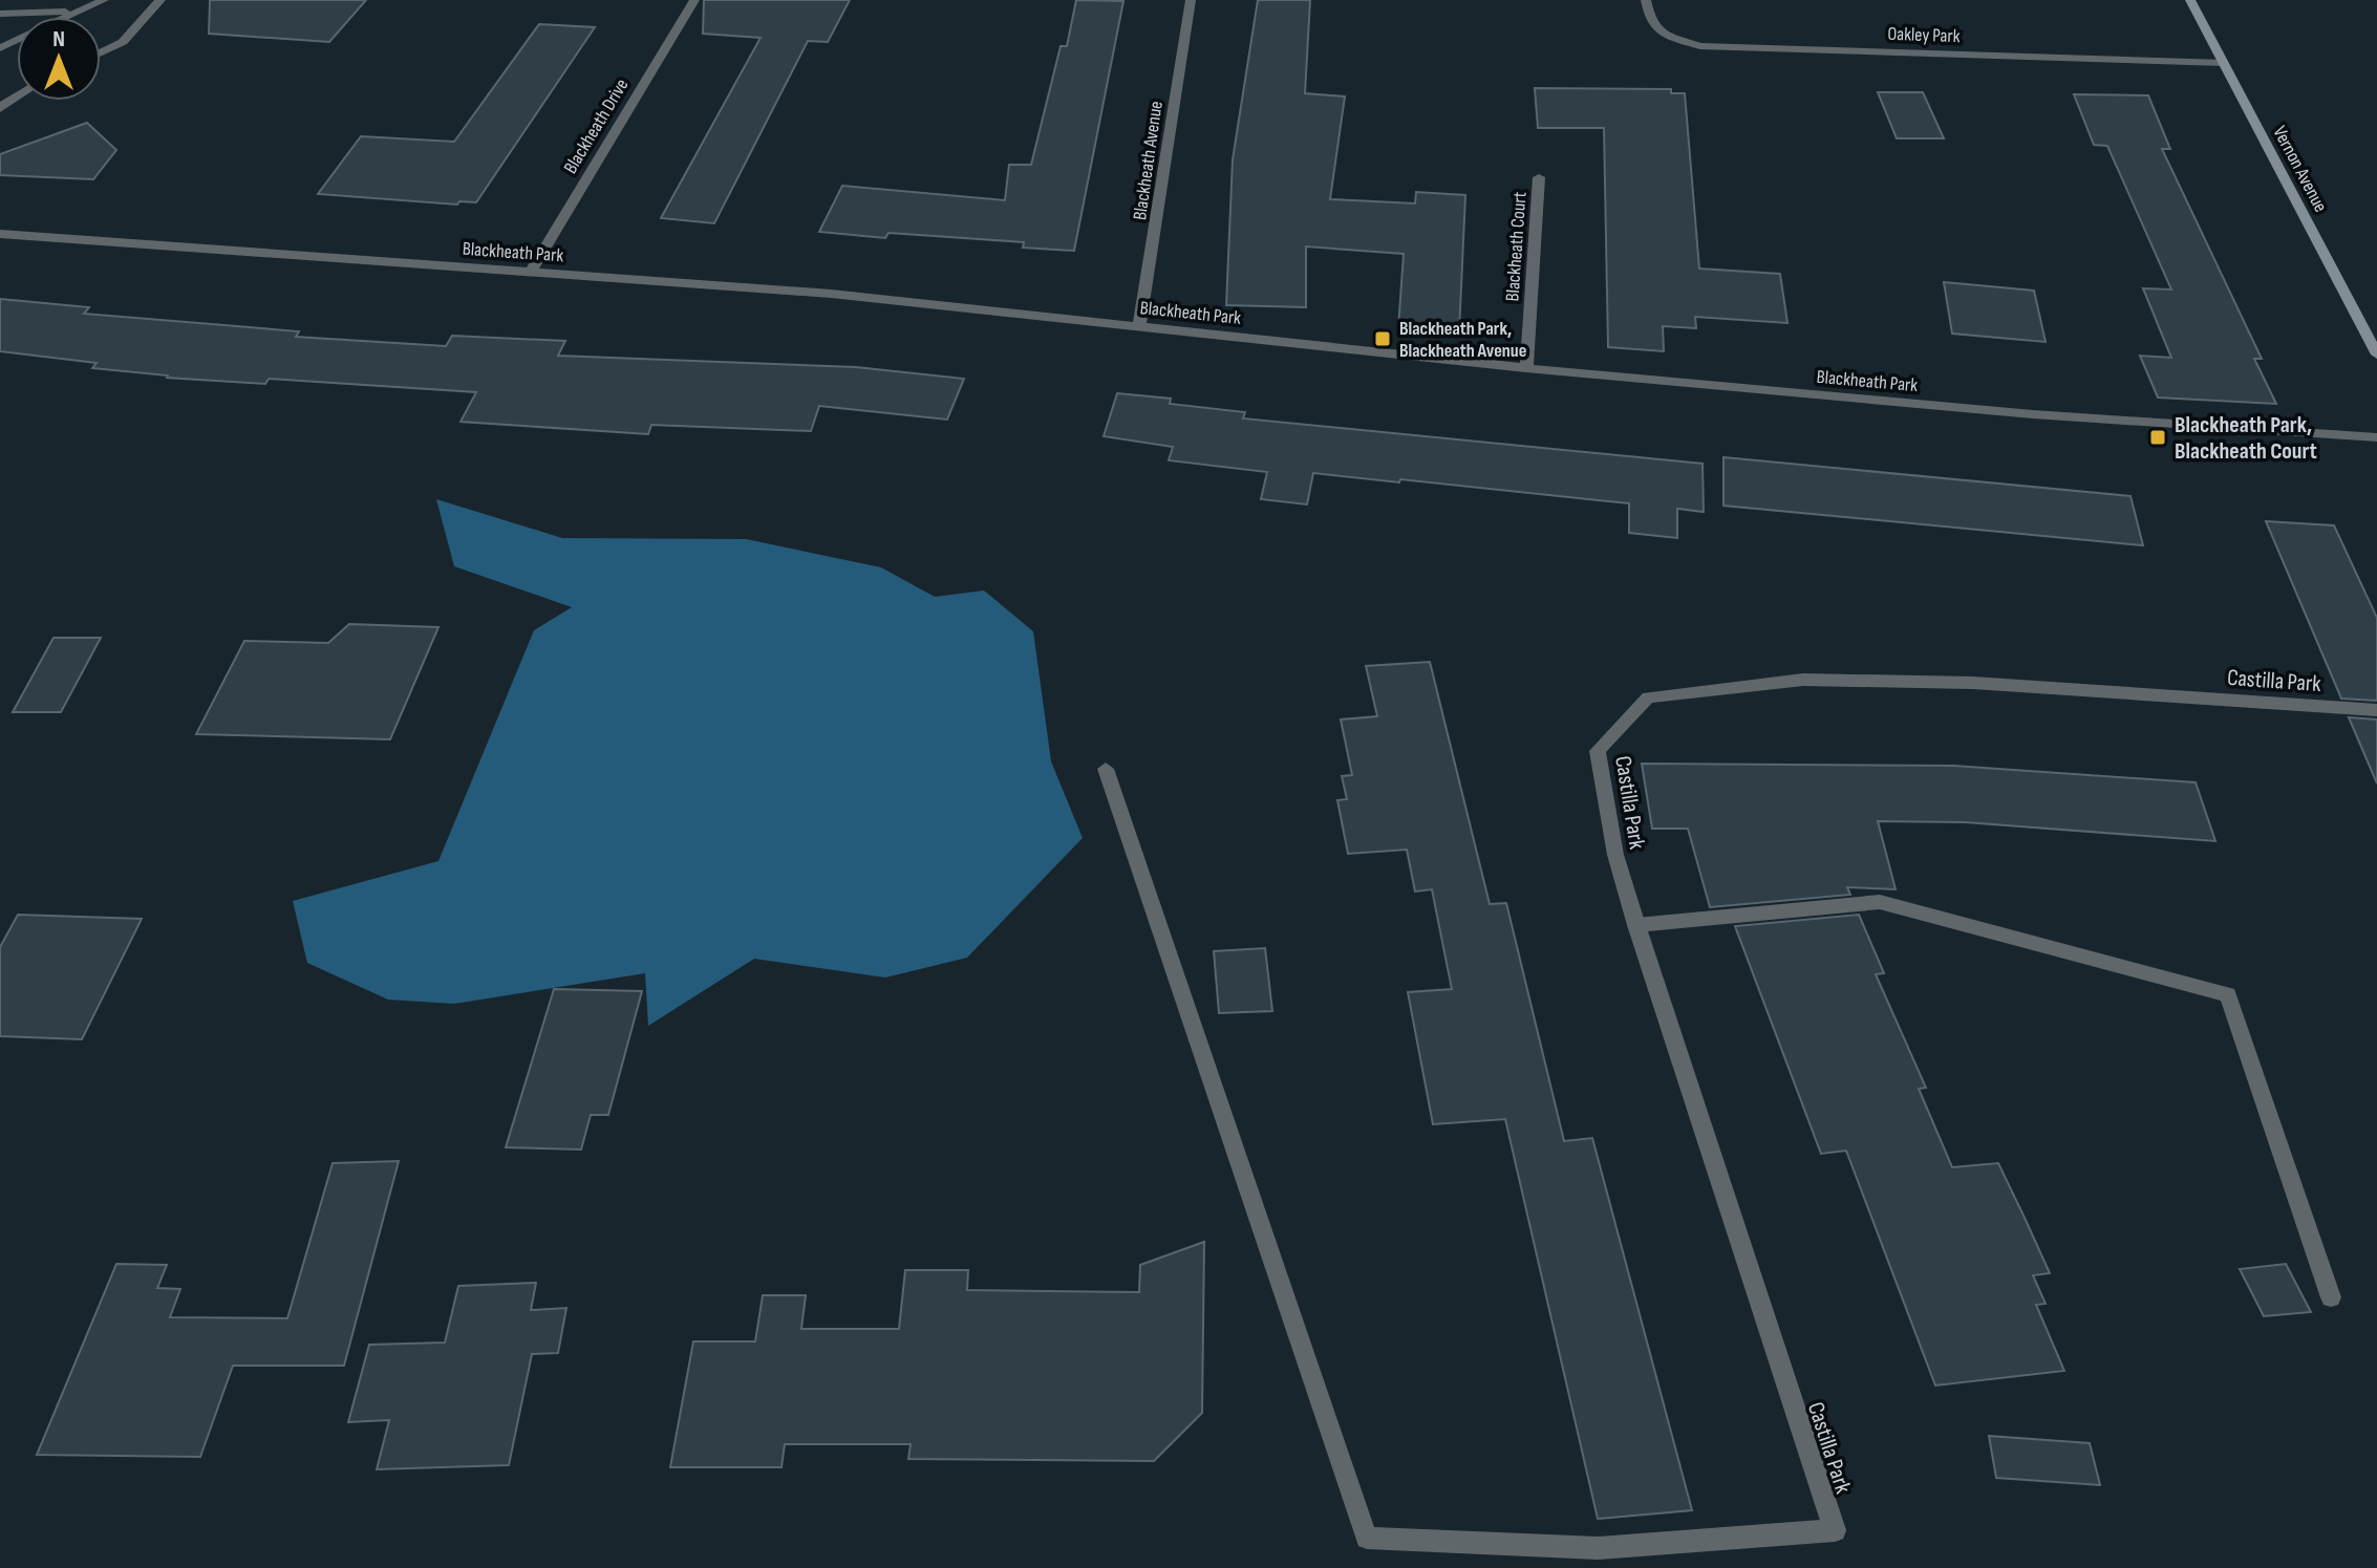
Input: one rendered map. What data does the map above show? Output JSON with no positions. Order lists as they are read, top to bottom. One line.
{"streets":{"main road":["Vernon Avenue"],"street":["Oakley Park","Blackheath Drive","Blackheath Avenue","Blackheath Court","Blackheath Park","Castilla Park"]},"crossings":[["Oakley Park","Vernon Avenue"],["Blackheath Drive","Blackheath Park"],["Blackheath Avenue","Blackheath Park"],["Blackheath Court","Blackheath Park"]],"places":{"transit":["Blackheath Park, Blackheath Avenue","Blackheath Park, Blackheath Court"]},"north":"top"}
